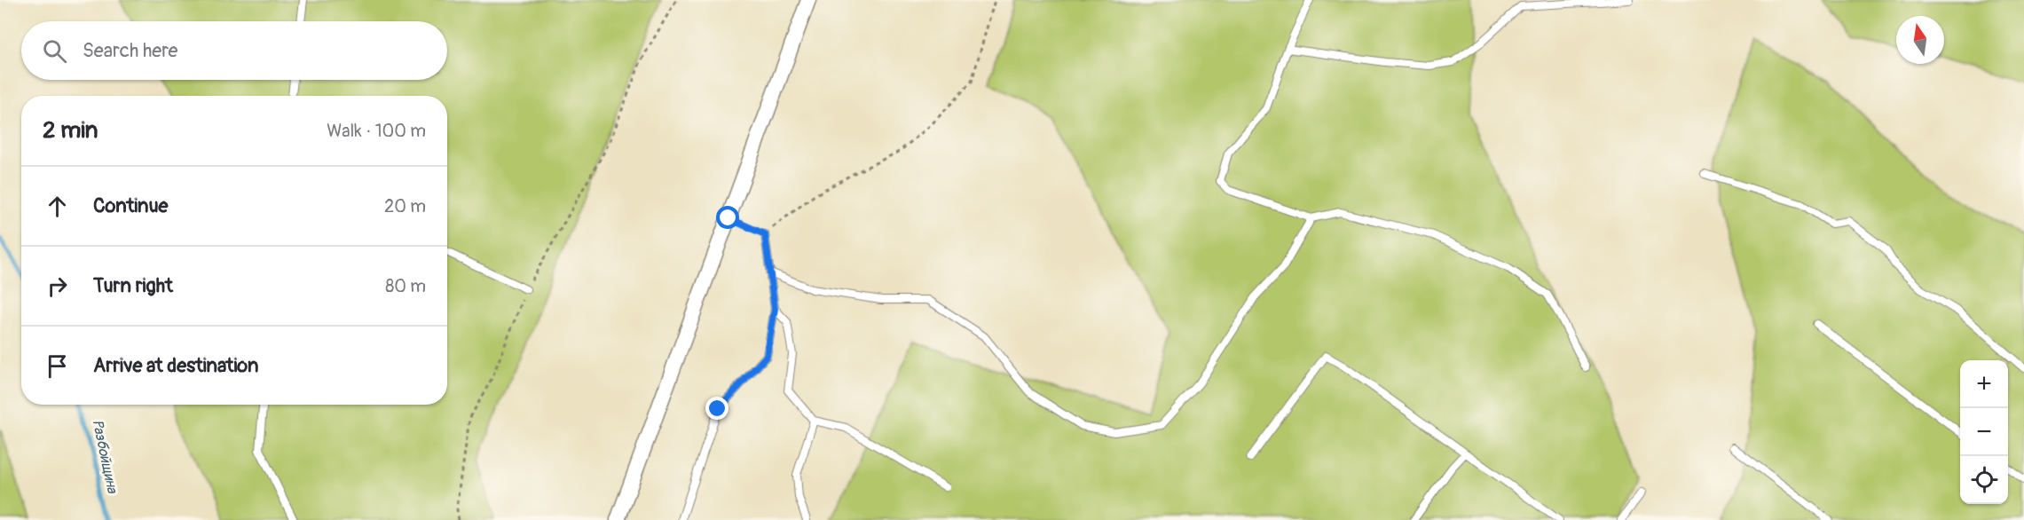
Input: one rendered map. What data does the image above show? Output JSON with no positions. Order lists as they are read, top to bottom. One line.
{"water":["Разбойщина"],"north":"top","page":{"search":"Search here","heading":["2 min","Walk · 100 m"],"list":[["Continue","20 m"],["Turn right","80 m"],"Arrive at destination"],"map_buttons":["+","−"]}}
